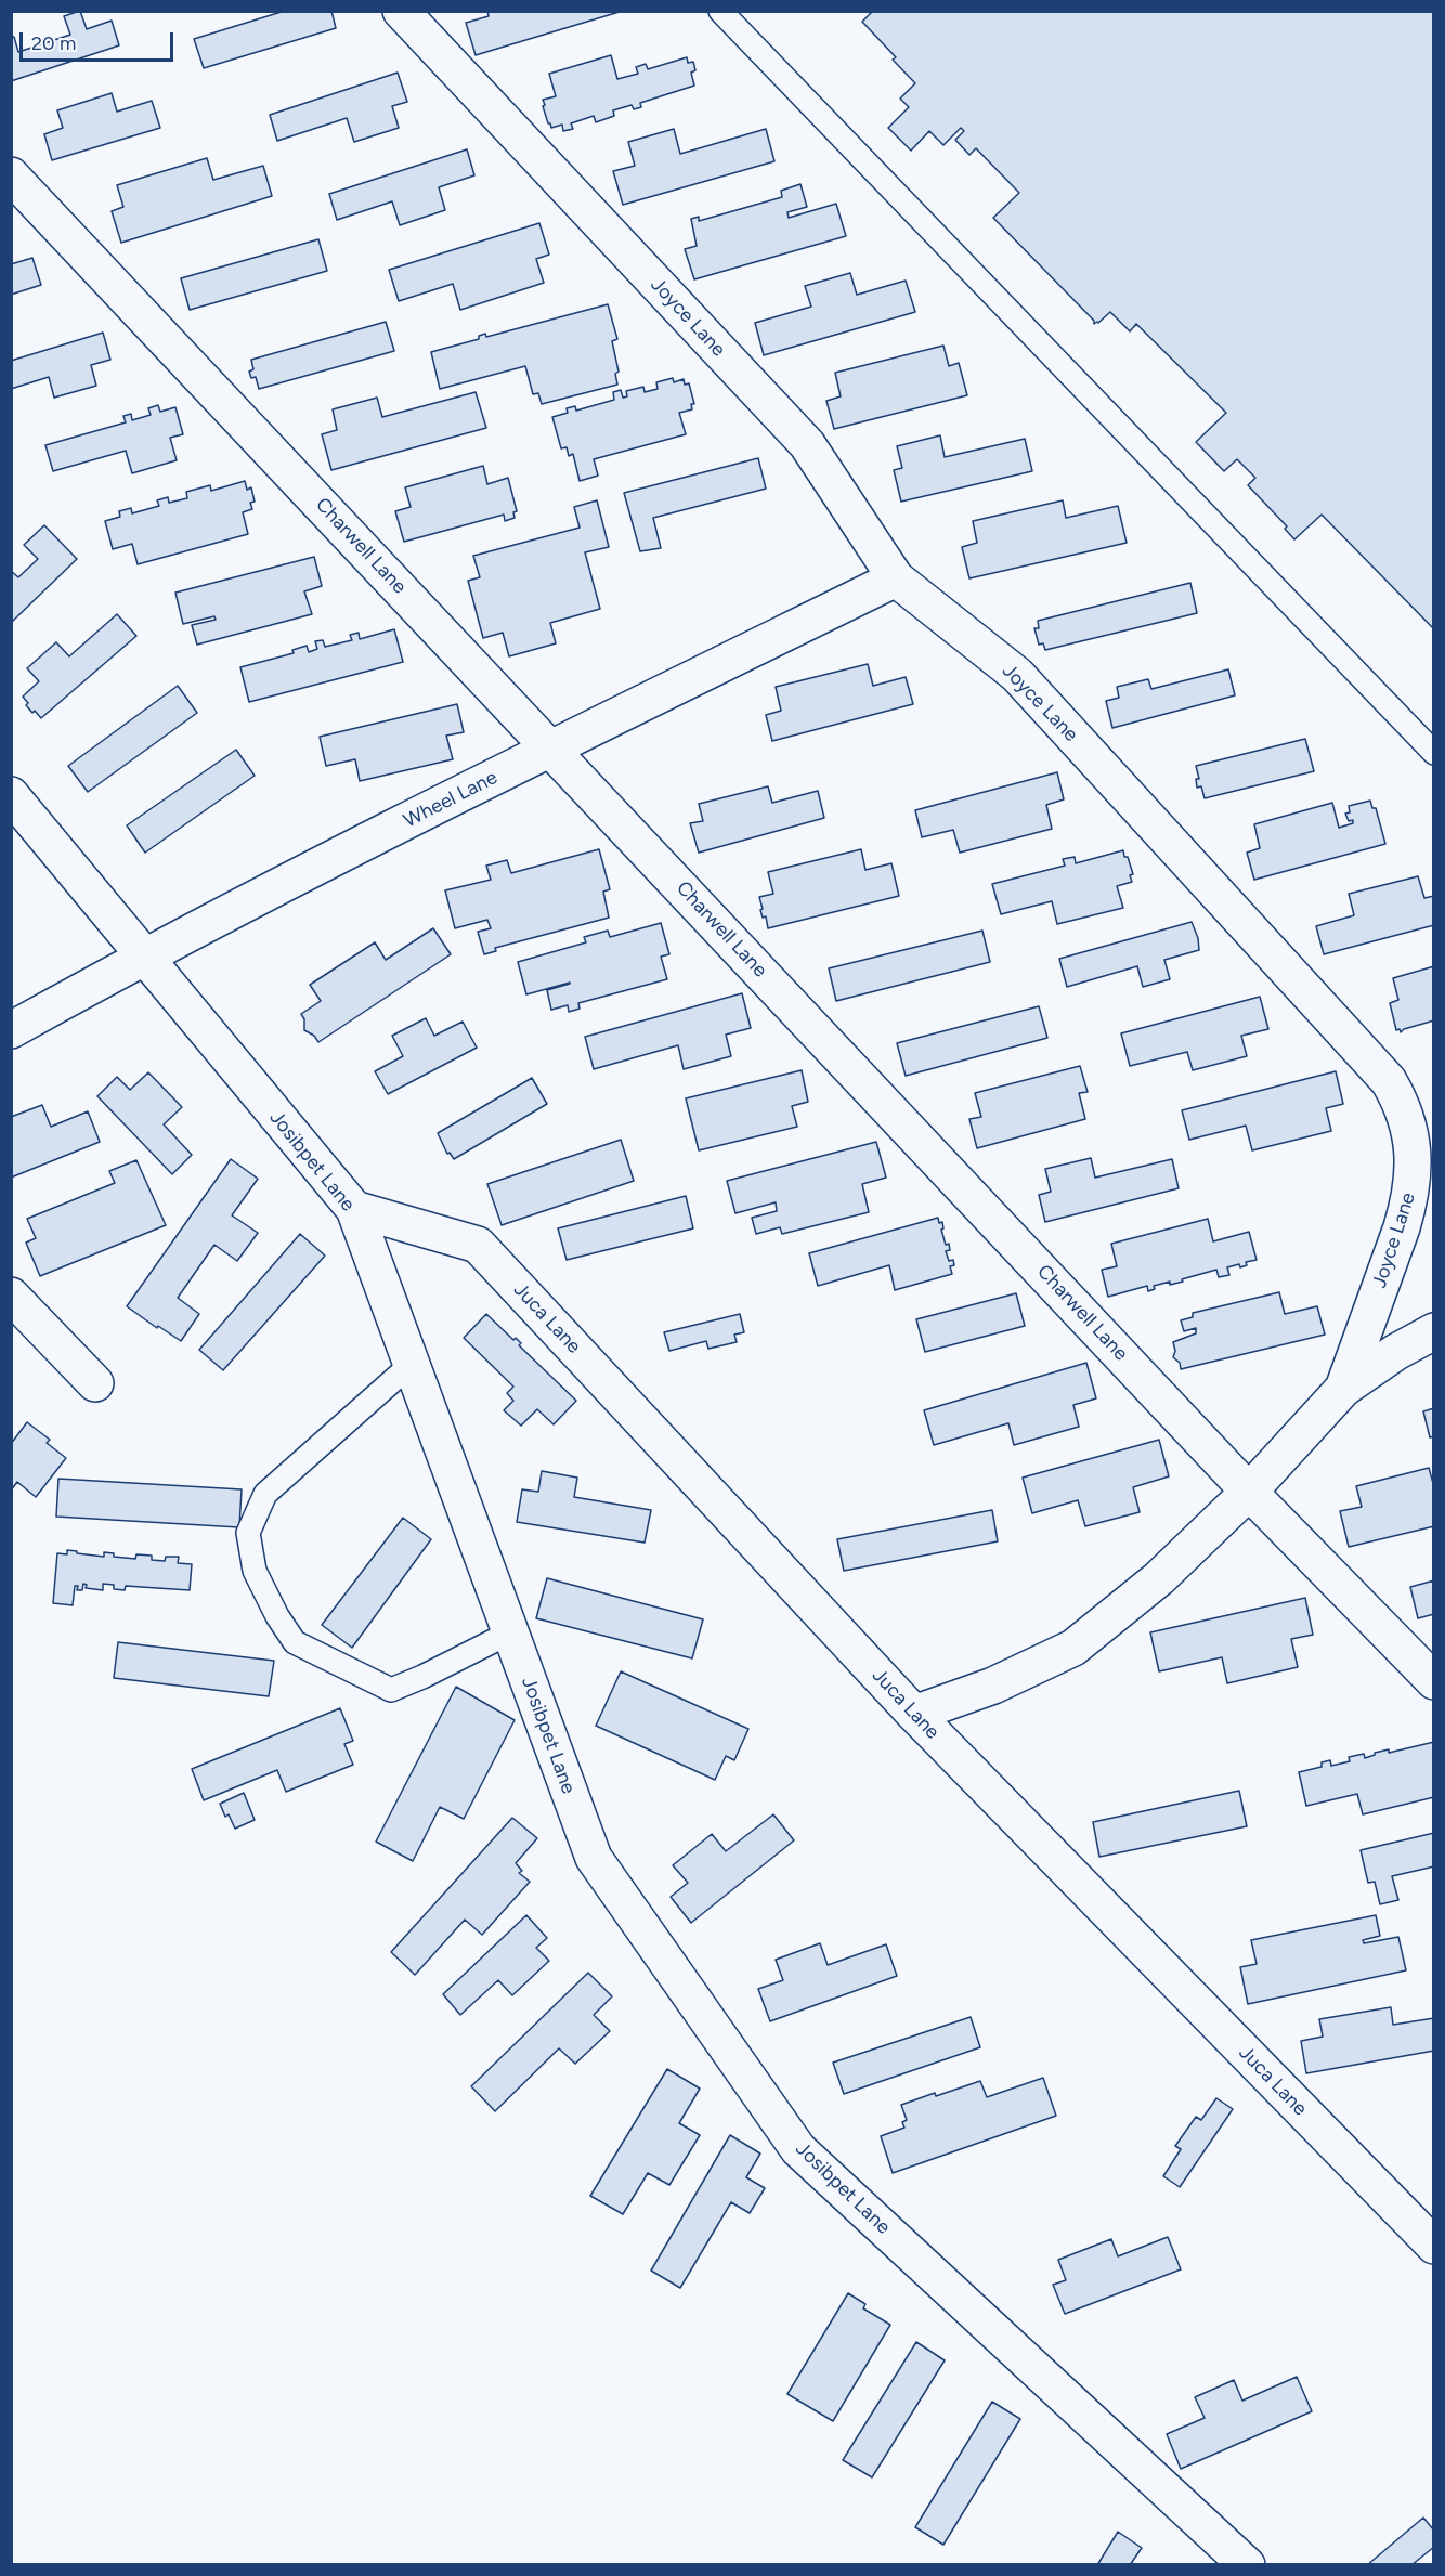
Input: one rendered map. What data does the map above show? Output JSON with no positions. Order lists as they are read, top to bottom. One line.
{"streets":{"street":["Joyce Lane","Charwell Lane","Wheel Lane","Josibpet Lane","Juca Lane"]},"crossings":[["Joyce Lane","Wheel Lane"],["Charwell Lane","Wheel Lane"],["Wheel Lane","Josibpet Lane"],["Josibpet Lane","Juca Lane"]],"scale_bar":"20 m"}
